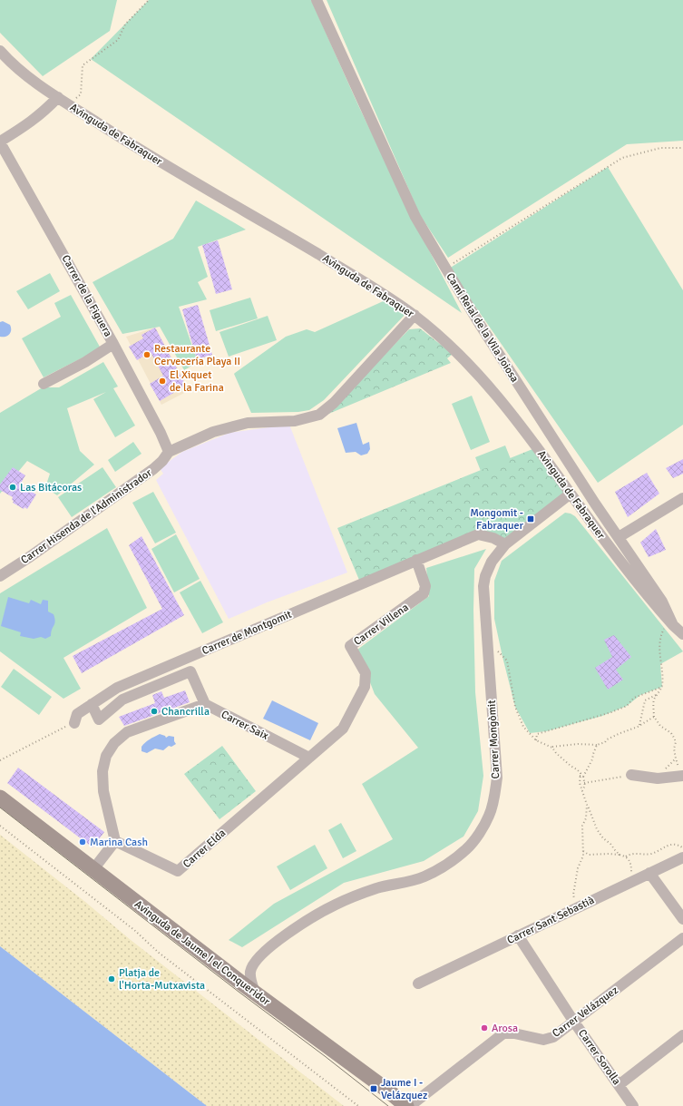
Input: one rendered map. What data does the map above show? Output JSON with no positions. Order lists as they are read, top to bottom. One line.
{"streets":{"street":["Avinguda de Fabraquer","Carrer de la Figuera","Camí Reial de la Vila Joiosa","Carrer Hisenda de l'Administrador","Carrer Villena","Carrer de Montgomit","Carrer Saix","Carrer Mongòmit","Carrer Elda","Carrer Sant Sebastià","Avinguda de Jaume I el Conqueridor","Carrer Velázquez","Carrer Sorolla"]},"crossings":[["Avinguda de Fabraquer","Camí Reial de la Vila Joiosa"],["Avinguda de Fabraquer","Carrer Mongòmit"],["Carrer de la Figuera","Carrer Hisenda de l'Administrador"],["Carrer Villena","Carrer de Montgomit"],["Carrer Villena","Carrer Saix"],["Carrer Villena","Carrer Elda"],["Carrer de Montgomit","Carrer Mongòmit"],["Carrer Saix","Carrer Elda"],["Carrer Sant Sebastià","Carrer Sorolla"],["Carrer Velázquez","Carrer Sorolla"]],"places":{"other":["Restaurante Cervecería Playa II","El Xiquet de la Farina","Las Bitácoras","Chancrilla","Marina Cash","Platja de l'Horta-Mutxavista","Arosa"],"transit":["Mongomit - Fabraquer","Jaume I - Velázquez"]}}
